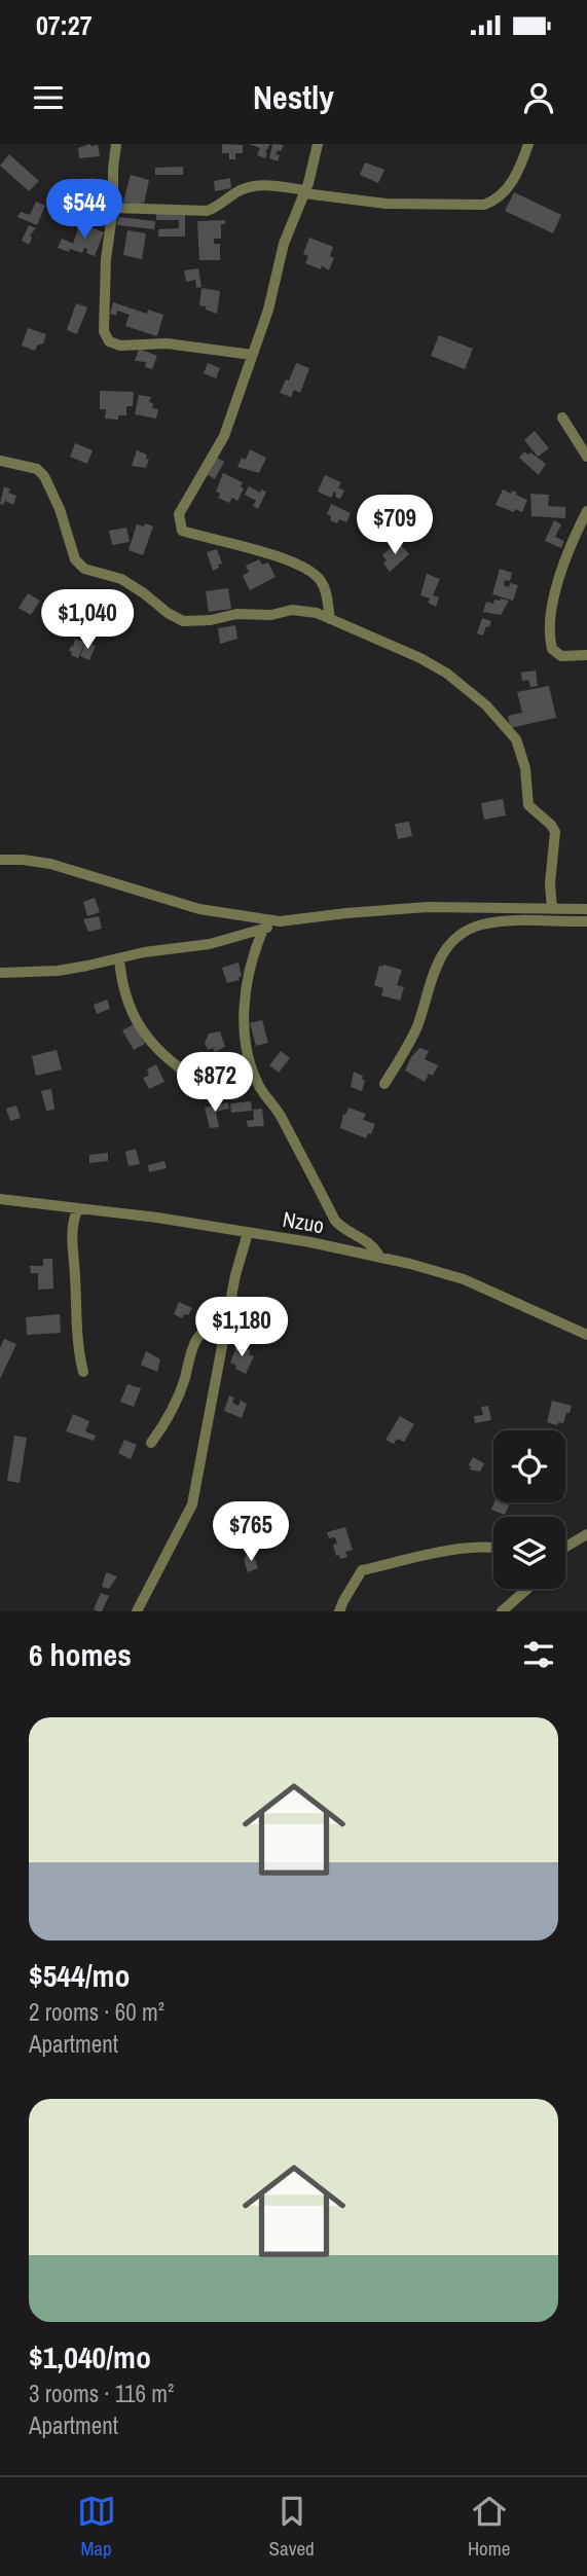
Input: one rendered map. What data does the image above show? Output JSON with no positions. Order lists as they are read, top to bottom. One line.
{"streets":{"street":["Nzuo"]},"page":{"status":"07:27","header":"Nestly","price":["$544","$709","$1,040","$872","$1,180","$765"],"heading":"6 homes","list":[{"name":"$544/mo","note":"2 rooms · 60 m² · Apartment"},{"name":"$1,040/mo","note":"3 rooms · 116 m² · Apartment"}],"tabs":["Map","Saved","Home"]}}
